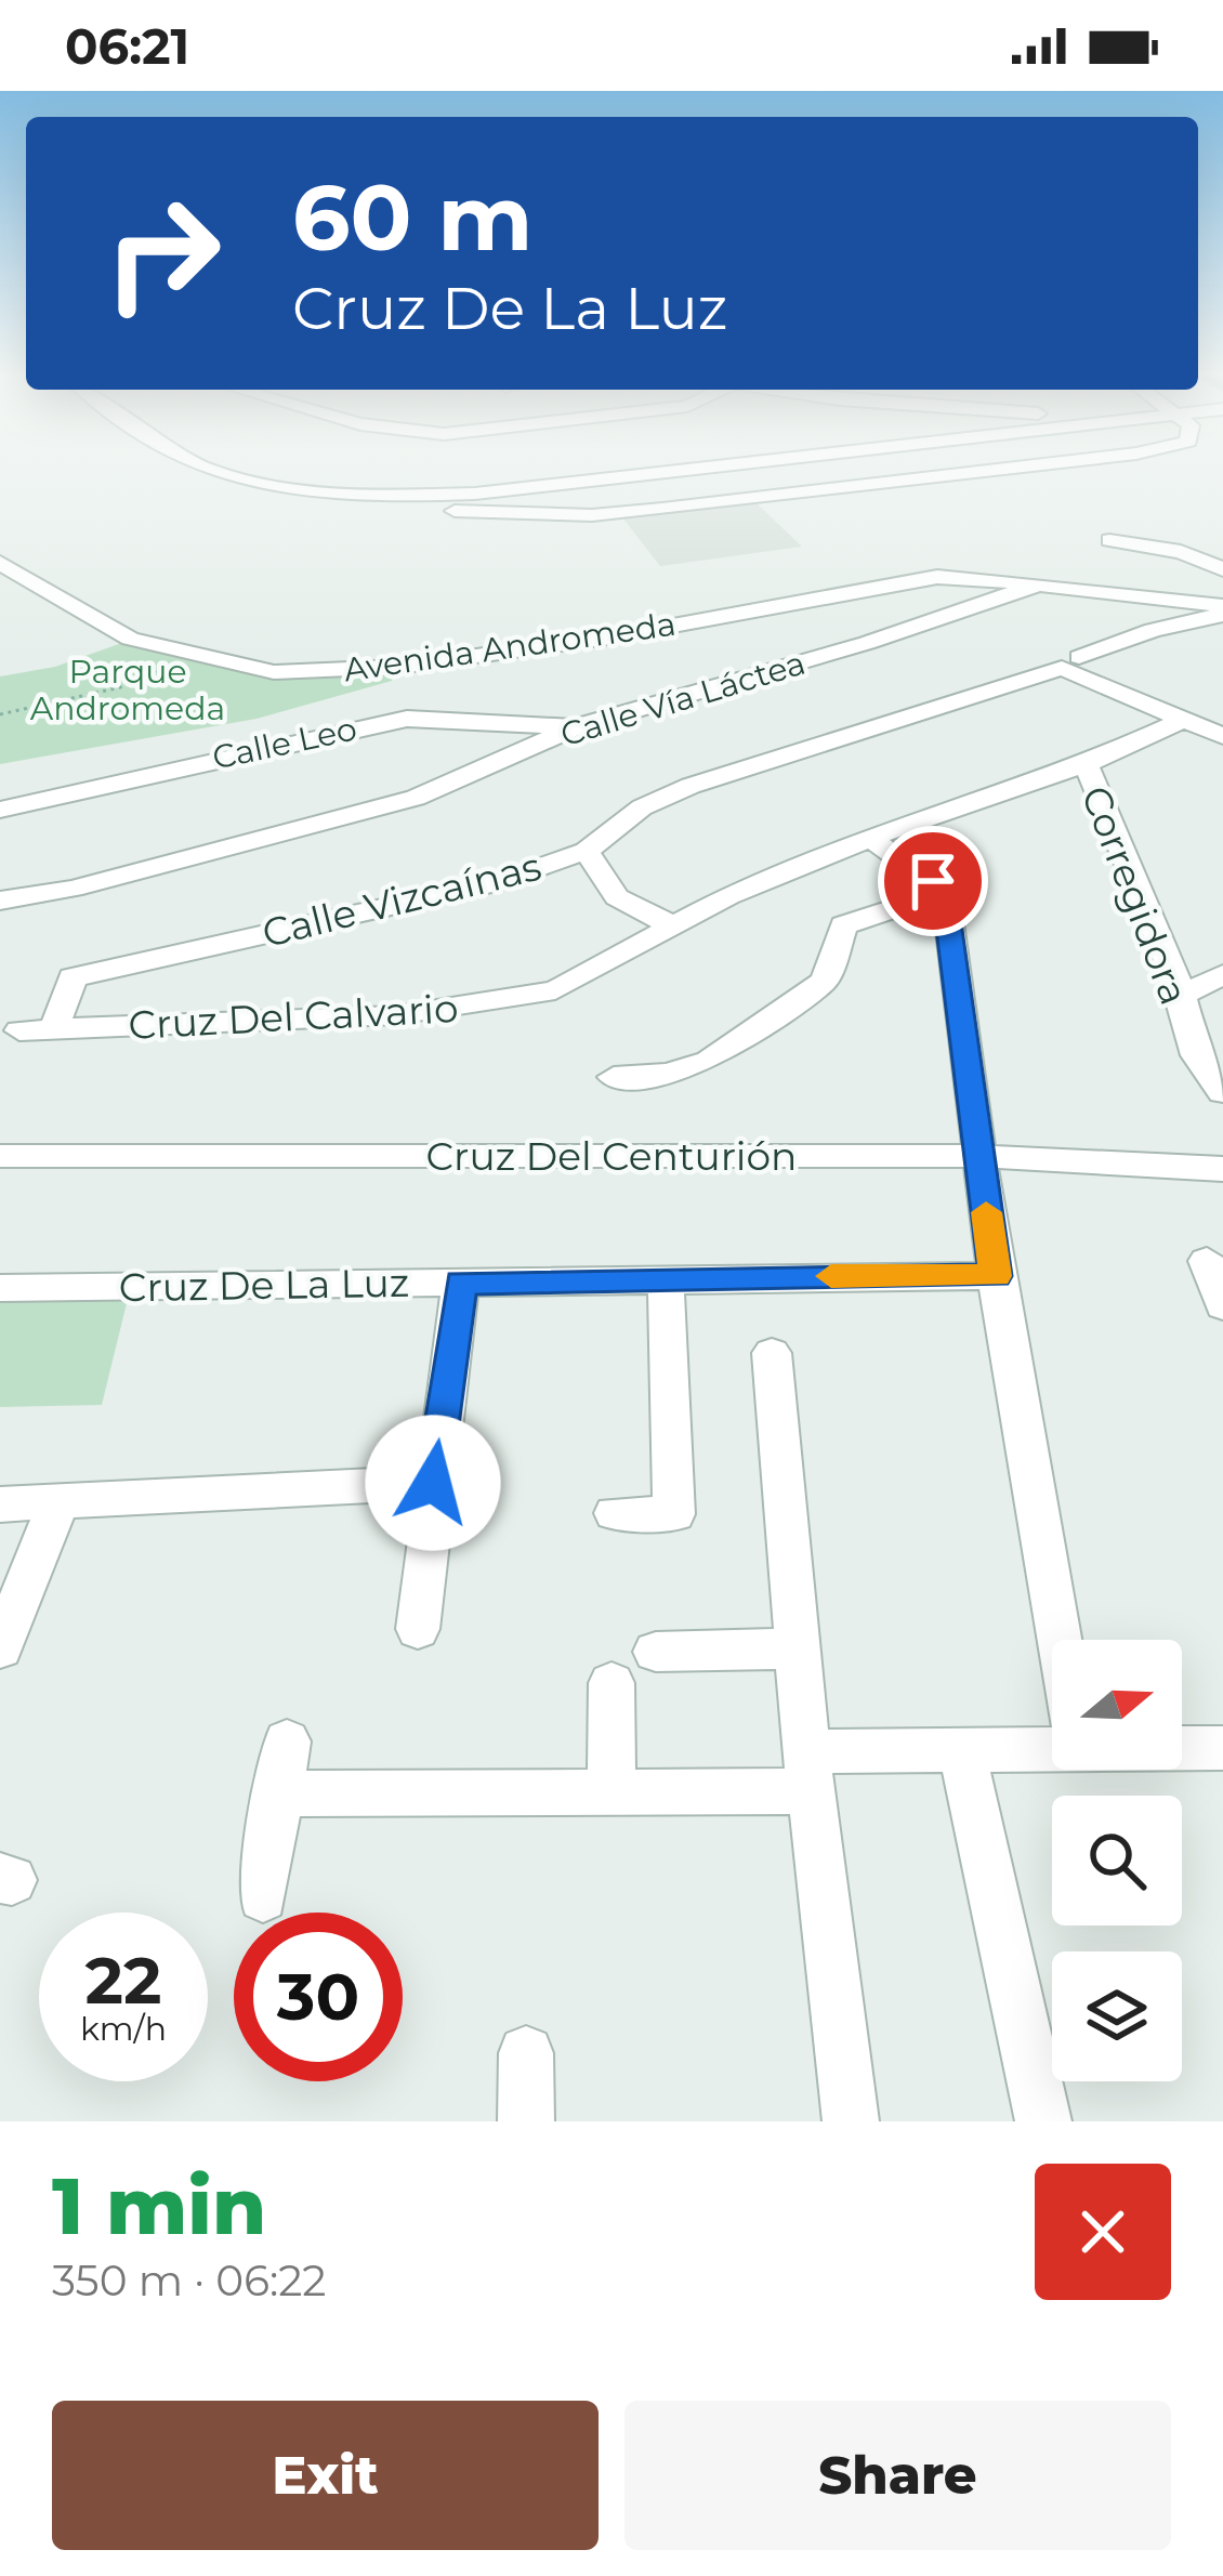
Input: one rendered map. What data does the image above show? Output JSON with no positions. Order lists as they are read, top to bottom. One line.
{"streets":{"street":["Avenida Andromeda","Calle Vía Láctea","Calle Leo","Corregidora","Calle Vizcaínas","Cruz Del Calvario","Cruz Del Centurión","Cruz De La Luz"]},"crossings":[["Avenida Andromeda","Calle Vía Láctea"],["Calle Vía Láctea","Calle Leo"],["Calle Vía Láctea","Calle Vizcaínas"],["Corregidora","Cruz Del Calvario"],["Calle Vizcaínas","Cruz Del Calvario"]],"parks":["Parque Andromeda"],"north":"right","page":{"status":"06:21","turn":["60 m","Cruz De La Luz"],"speed":"22 km/h","limit":"30","heading":["1 min","350 m · 06:22"],"buttons":["Exit","Share"]}}
